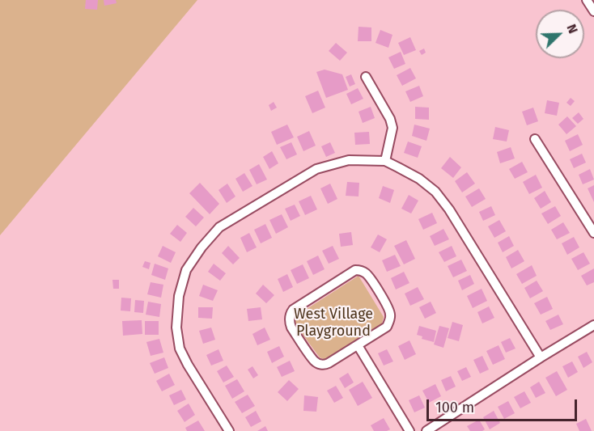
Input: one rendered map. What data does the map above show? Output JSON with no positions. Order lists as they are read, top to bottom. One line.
{"parks":["West Village Playground"],"scale_bar":"100 m","north":"top right"}
